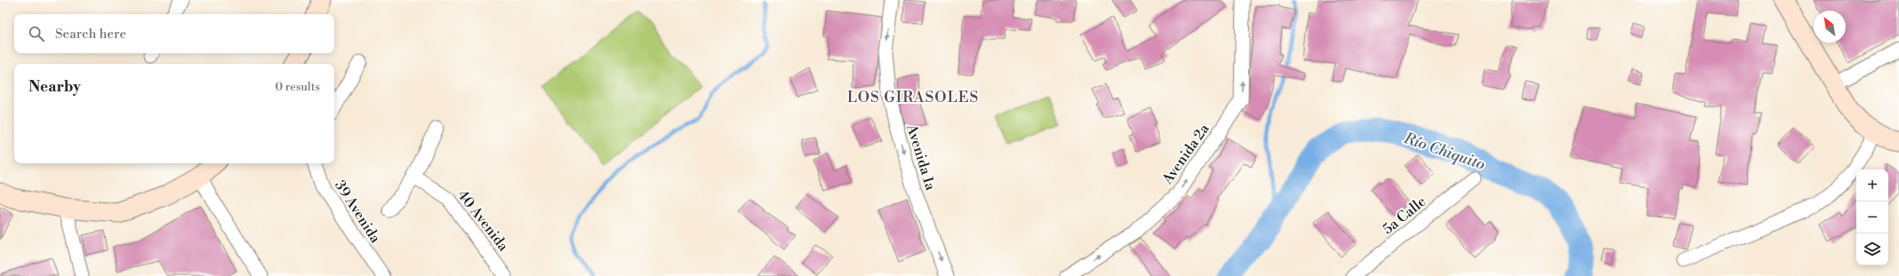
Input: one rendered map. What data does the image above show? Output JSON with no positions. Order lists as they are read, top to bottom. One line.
{"streets":{"street":["Avenida 2a","Avenida 1a","39 Avenida","5a Calle","40 Avenida"]},"one_way":["Avenida 2a","Avenida 1a"],"districts":["LOS GIRASOLES"],"water":["Río Chiquito"],"north":"top left","page":{"search":"Search here","heading":["Nearby","0 results"],"map_buttons":["+","−"]}}
